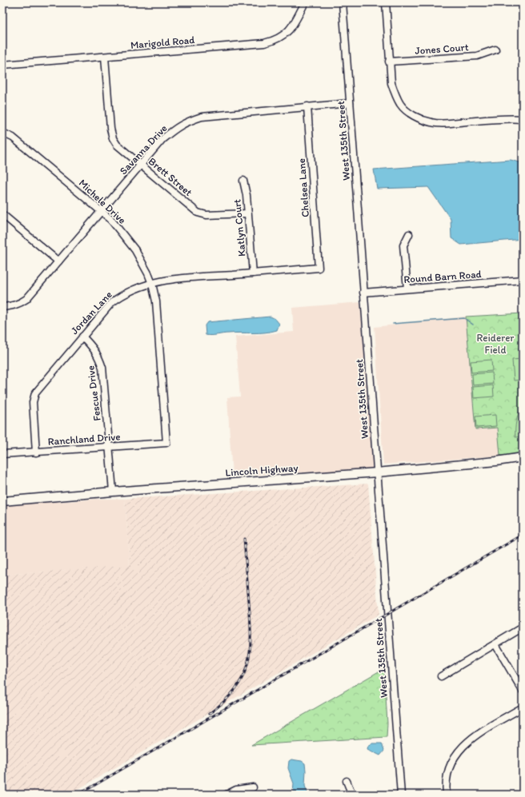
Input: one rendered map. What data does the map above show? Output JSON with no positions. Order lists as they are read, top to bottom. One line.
{"streets":{"main road":["Lincoln Highway"],"street":["Marigold Road","Jones Court","West 135th Street","Savanna Drive","Brett Street","Chelsea Lane","Michele Drive","Katlyn Court","Round Barn Road","Jordan Lane","Fescue Drive","Ranchland Drive"]},"crossings":[["Marigold Road","Brett Street"],["West 135th Street","Savanna Drive"],["West 135th Street","Round Barn Road"],["West 135th Street","Lincoln Highway"],["Savanna Drive","Brett Street"],["Savanna Drive","Chelsea Lane"],["Savanna Drive","Michele Drive"],["Brett Street","Katlyn Court"],["Chelsea Lane","Jordan Lane"],["Michele Drive","Jordan Lane"],["Michele Drive","Ranchland Drive"],["Katlyn Court","Jordan Lane"],["Jordan Lane","Fescue Drive"],["Jordan Lane","Ranchland Drive"],["Fescue Drive","Ranchland Drive"],["Fescue Drive","Lincoln Highway"]],"parks":["Reiderer Field"]}
